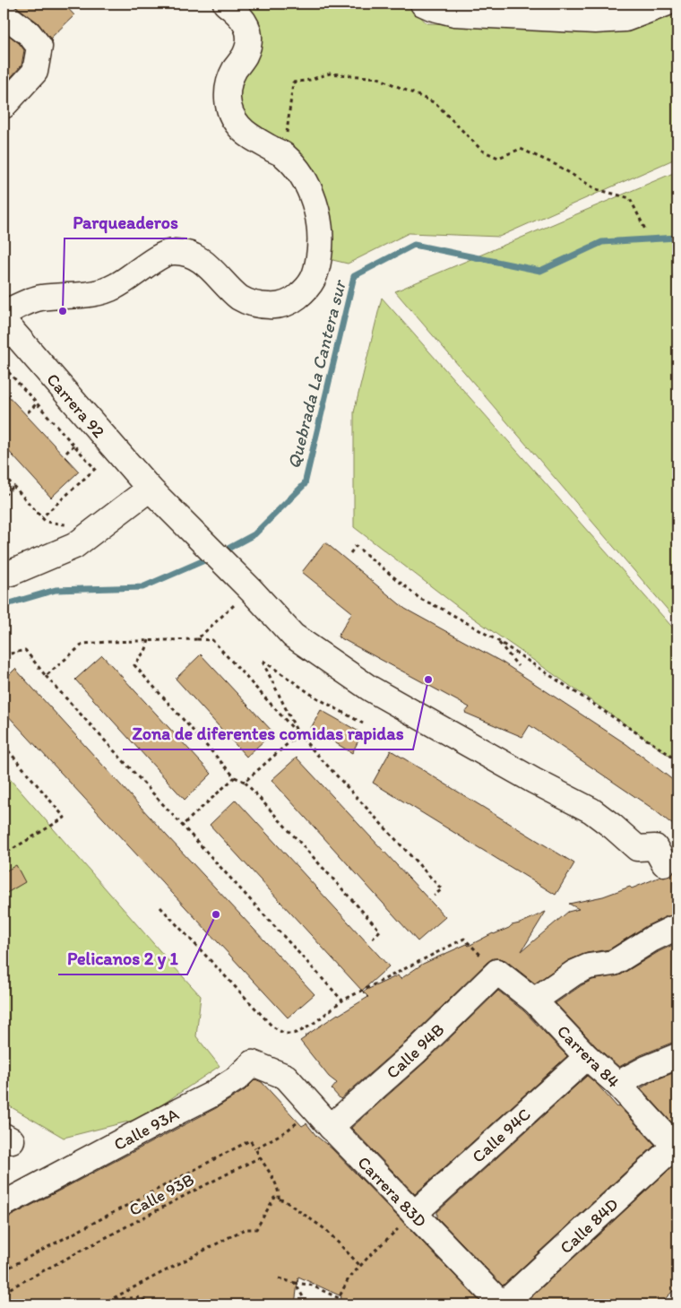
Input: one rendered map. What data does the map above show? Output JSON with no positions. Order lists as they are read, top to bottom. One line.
{"streets":{"street":["Carrera 92","Calle 94B","Carrera 84","Calle 93A","Calle 94C","Carrera 83D","Calle 84D"],"path":["Calle 93B"]},"crossings":[["Calle 94B","Carrera 84"],["Calle 94B","Carrera 83D"],["Carrera 84","Calle 94C"],["Carrera 84","Calle 84D"],["Calle 93A","Carrera 83D"],["Calle 94C","Carrera 83D"],["Carrera 83D","Calle 84D"]],"water":["Quebrada La Cantera sur"],"places":["Parqueaderos","Zona de diferentes comidas rapidas","Pelicanos 2 y 1"]}
